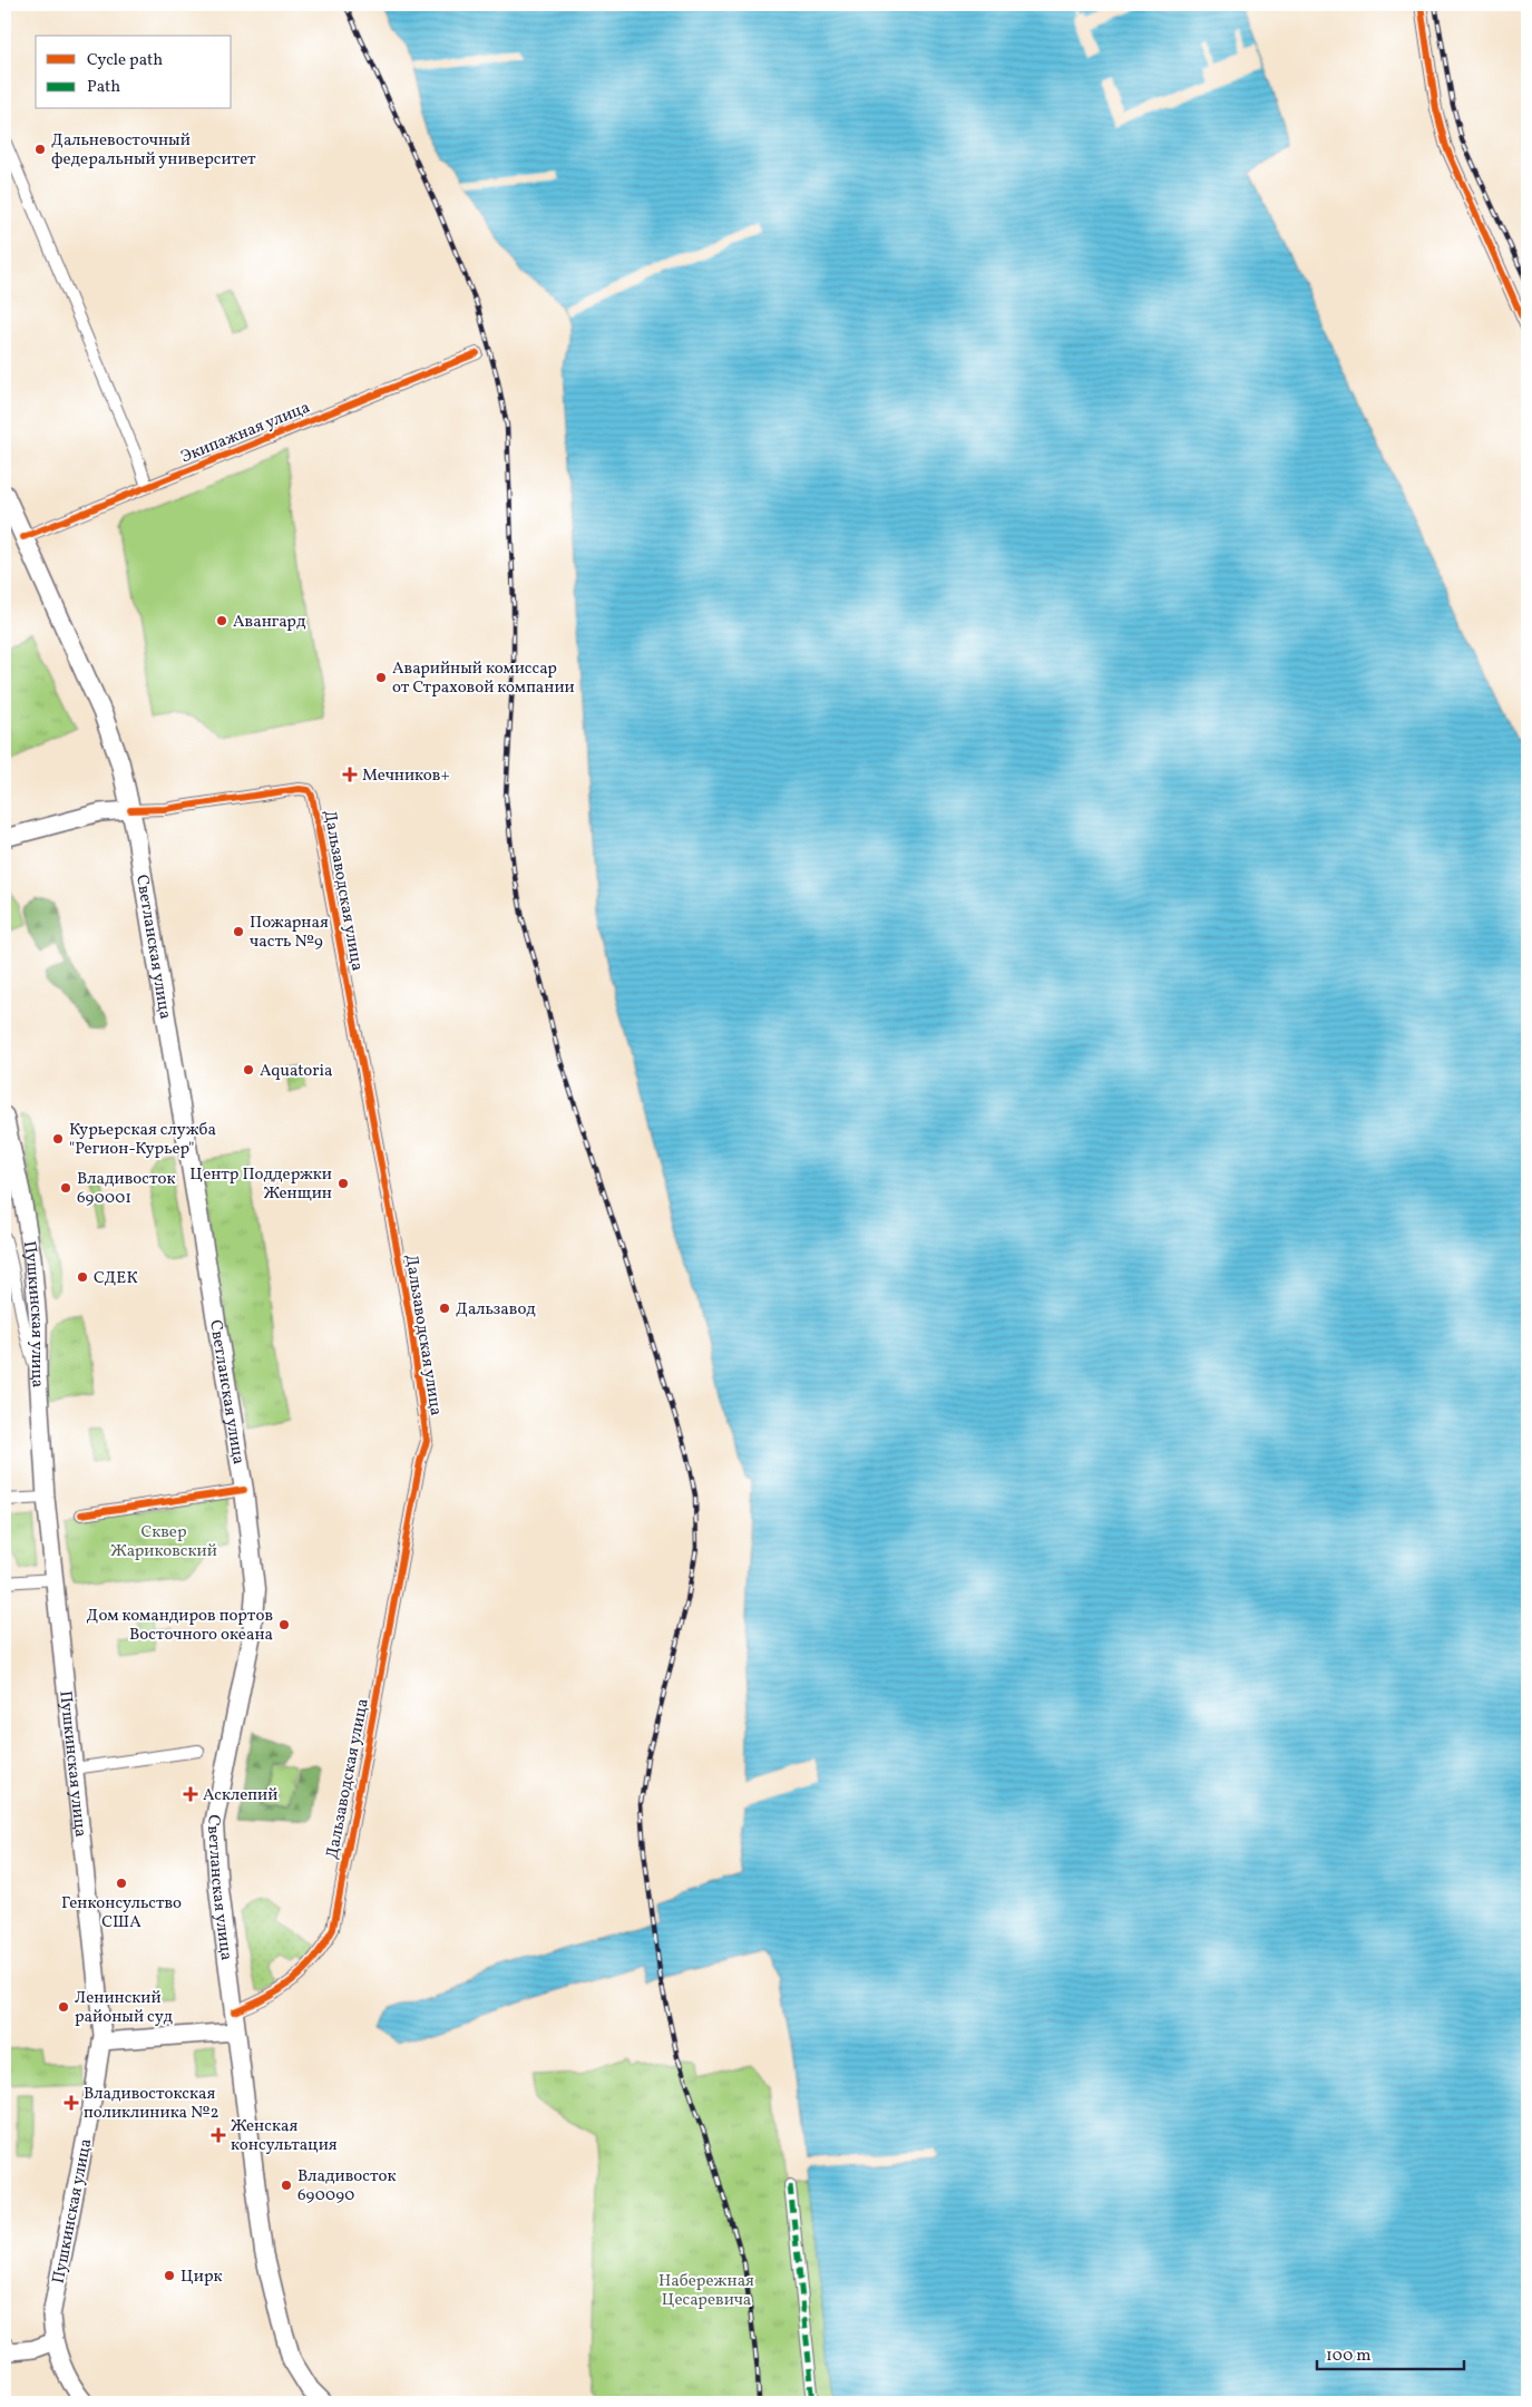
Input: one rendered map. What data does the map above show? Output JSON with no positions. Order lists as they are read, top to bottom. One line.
{"streets":{"main road":["Светланская улица","Пушкинская улица"],"street":["Экипажная улица","Дальзаводская улица"]},"crossings":[["Экипажная улица","Светланская улица"],["Дальзаводская улица","Светланская улица"]],"parks":["Сквер Жариковский","Набережная Цесаревича"],"places":{"other":["Дальневосточный федеральный университет","Авангард","Аварийный комиссар от Страховой компании","Пожарная часть №9","Aquatoria","Курьерская служба \"Регион-Курьер\"","Центр Поддержки Женщин","Владивосток 690001","СДЕК","Дальзавод","Дом командиров портов Восточного океана","Генконсульство США","Ленинский районый суд","Владивосток 690090","Цирк"],"health":["Мечников+","Асклепий","Владивостокская поликлиника №2","Женская консультация"]},"legend":["Cycle path","Path"],"scale_bar":"100 m"}
